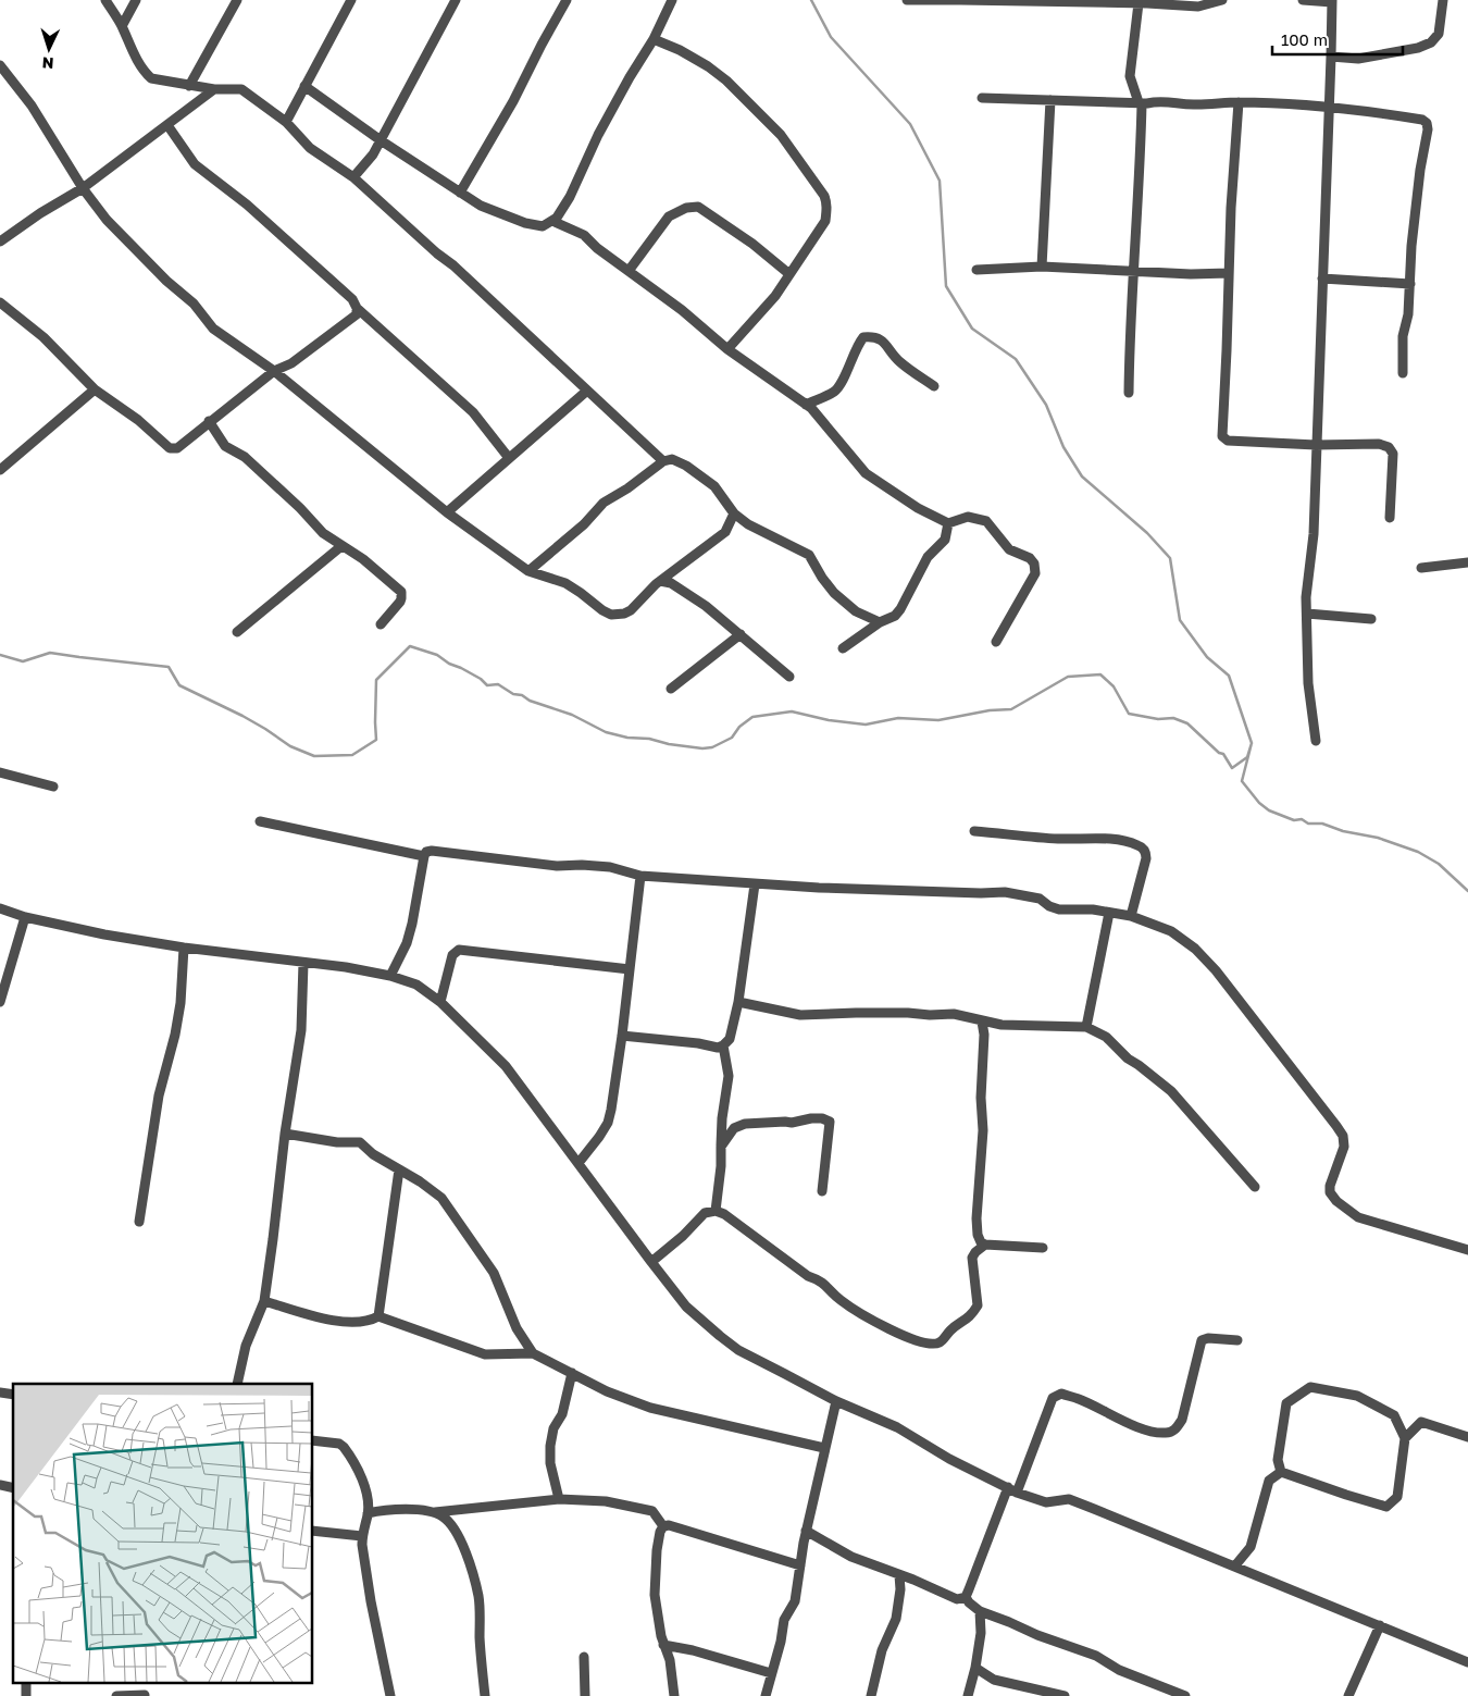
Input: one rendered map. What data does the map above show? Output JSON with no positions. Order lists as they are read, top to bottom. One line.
{"scale_bar":"100 m","north":"bottom"}
